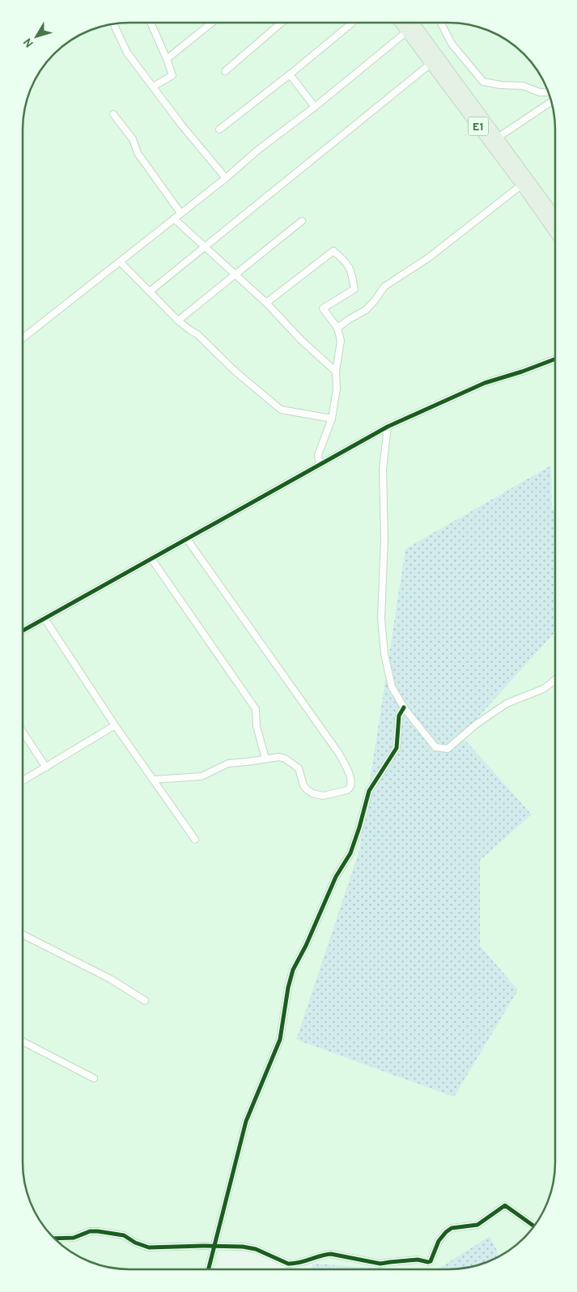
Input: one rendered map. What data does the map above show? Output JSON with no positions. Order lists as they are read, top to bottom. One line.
{"streets":{"highway":["E1"]},"north":"bottom left"}
